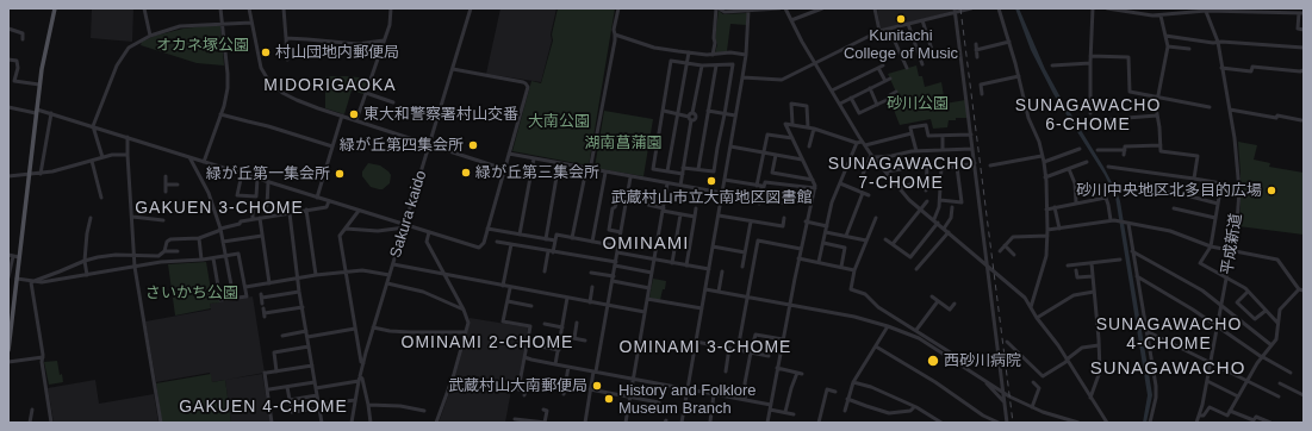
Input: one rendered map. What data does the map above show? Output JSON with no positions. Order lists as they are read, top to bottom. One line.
{"streets":{"street":["Sakura kaido","平成新道"]},"districts":["MIDORIGAOKA","SUNAGAWACHO 6-CHOME","SUNAGAWACHO 7-CHOME","GAKUEN 3-CHOME","OMINAMI","SUNAGAWACHO 4-CHOME","OMINAMI 2-CHOME","OMINAMI 3-CHOME","SUNAGAWACHO","GAKUEN 4-CHOME"],"parks":["オカネ塚公園","砂川公園","大南公園","湖南菖蒲園","さいかち公園"],"places":["Kunitachi College of Music","村山団地内郵便局","東大和警察署村山交番","緑が丘第四集会所","緑が丘第三集会所","緑が丘第一集会所","武蔵村山市立大南地区図書館","砂川中央地区北多目的広場","西砂川病院","武蔵村山大南郵便局","History and Folklore Museum Branch"]}
